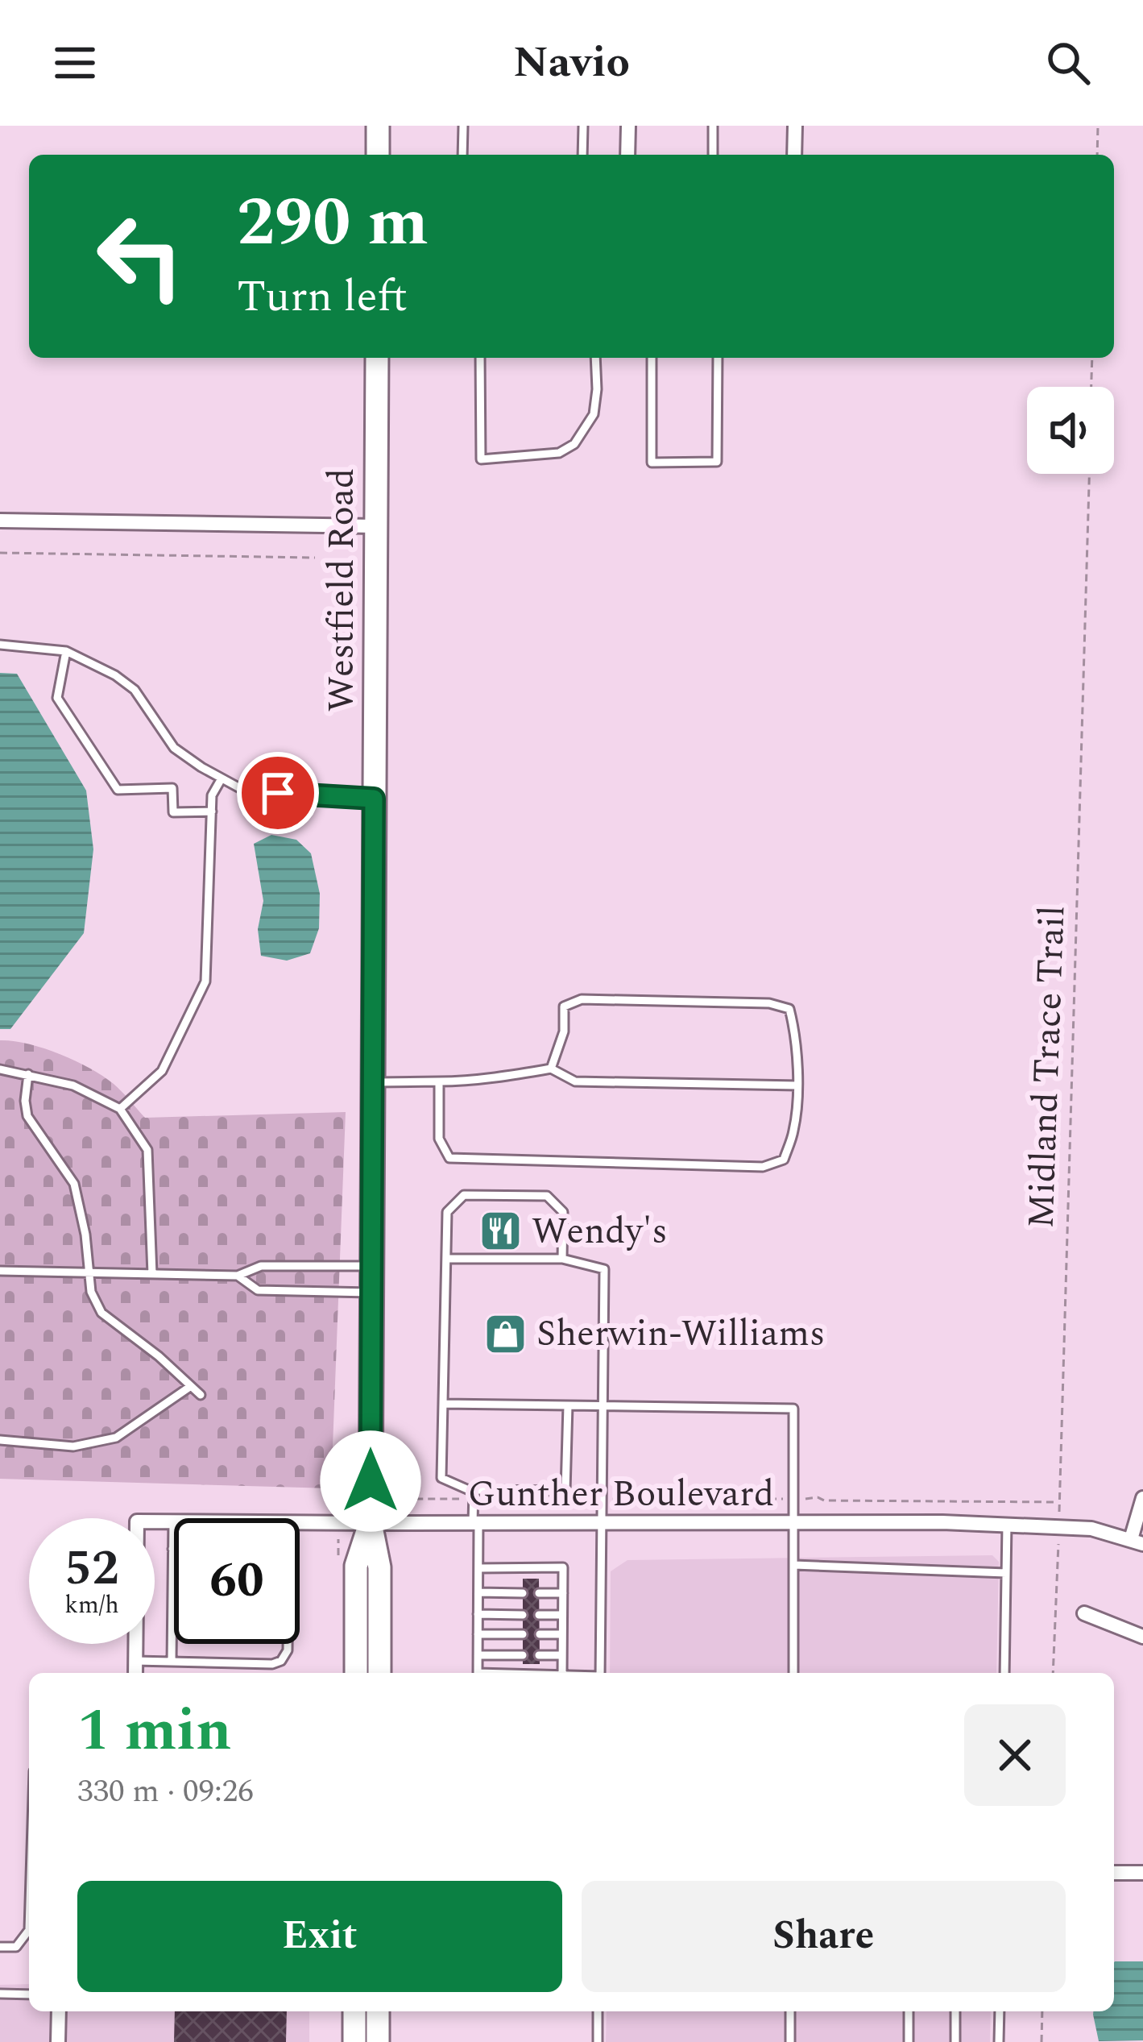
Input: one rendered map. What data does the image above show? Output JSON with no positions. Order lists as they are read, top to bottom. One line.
{"streets":{"main road":["Westfield Road"],"street":["Gunther Boulevard"],"path":["Midland Trace Trail"]},"crossings":[["Westfield Road","Gunther Boulevard"],["Midland Trace Trail","Gunther Boulevard"]],"places":{"restaurant":["Wendy's"],"shop":["Sherwin-Williams"]},"page":{"header":"Navio","turn":["290 m","Turn left"],"speed":"52 km/h","limit":"60","heading":["1 min","330 m · 09:26"],"buttons":["Exit","Share"]}}
